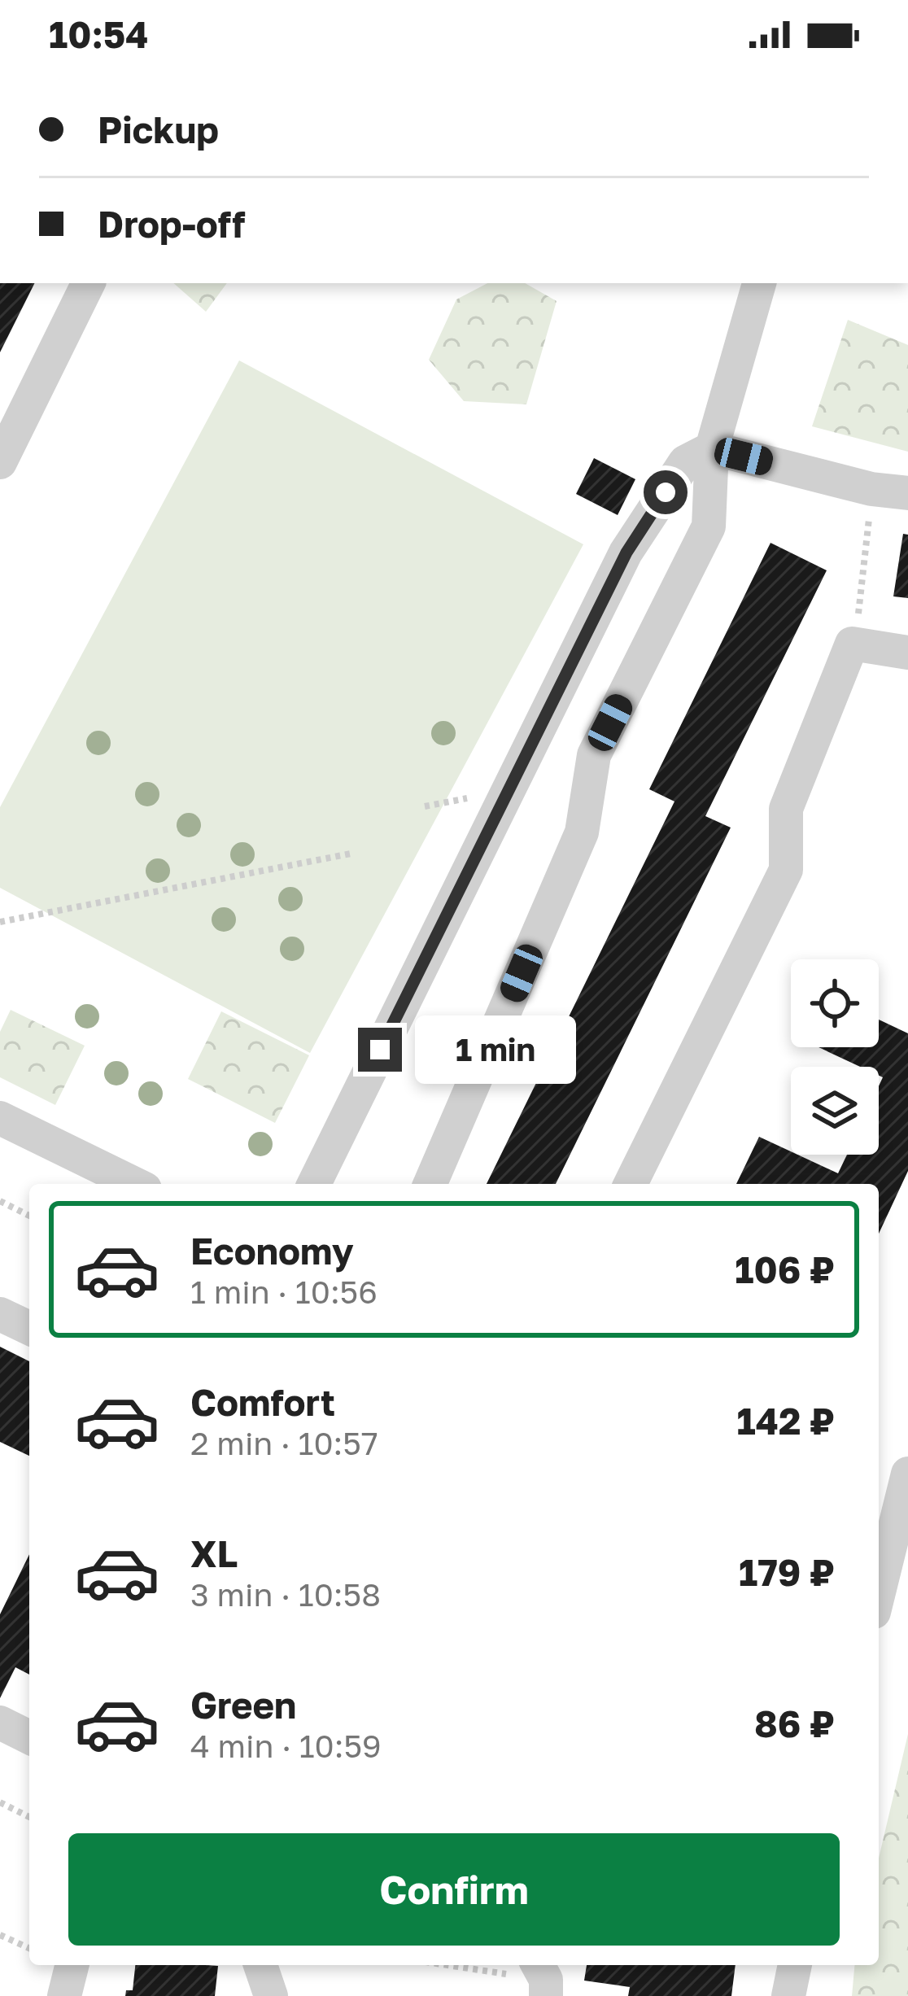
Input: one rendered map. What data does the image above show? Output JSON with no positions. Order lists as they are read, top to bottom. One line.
{"page":{"status":"10:54","banner":["Pickup","Drop-off"],"bubble":"1 min","list":[{"name":"Economy","note":"1 min · 10:56","value":"106 ₽"},{"name":"Comfort","note":"2 min · 10:57","value":"142 ₽"},{"name":"XL","note":"3 min · 10:58","value":"179 ₽"},{"name":"Green","note":"4 min · 10:59","value":"86 ₽"}],"buttons":"Confirm"}}
